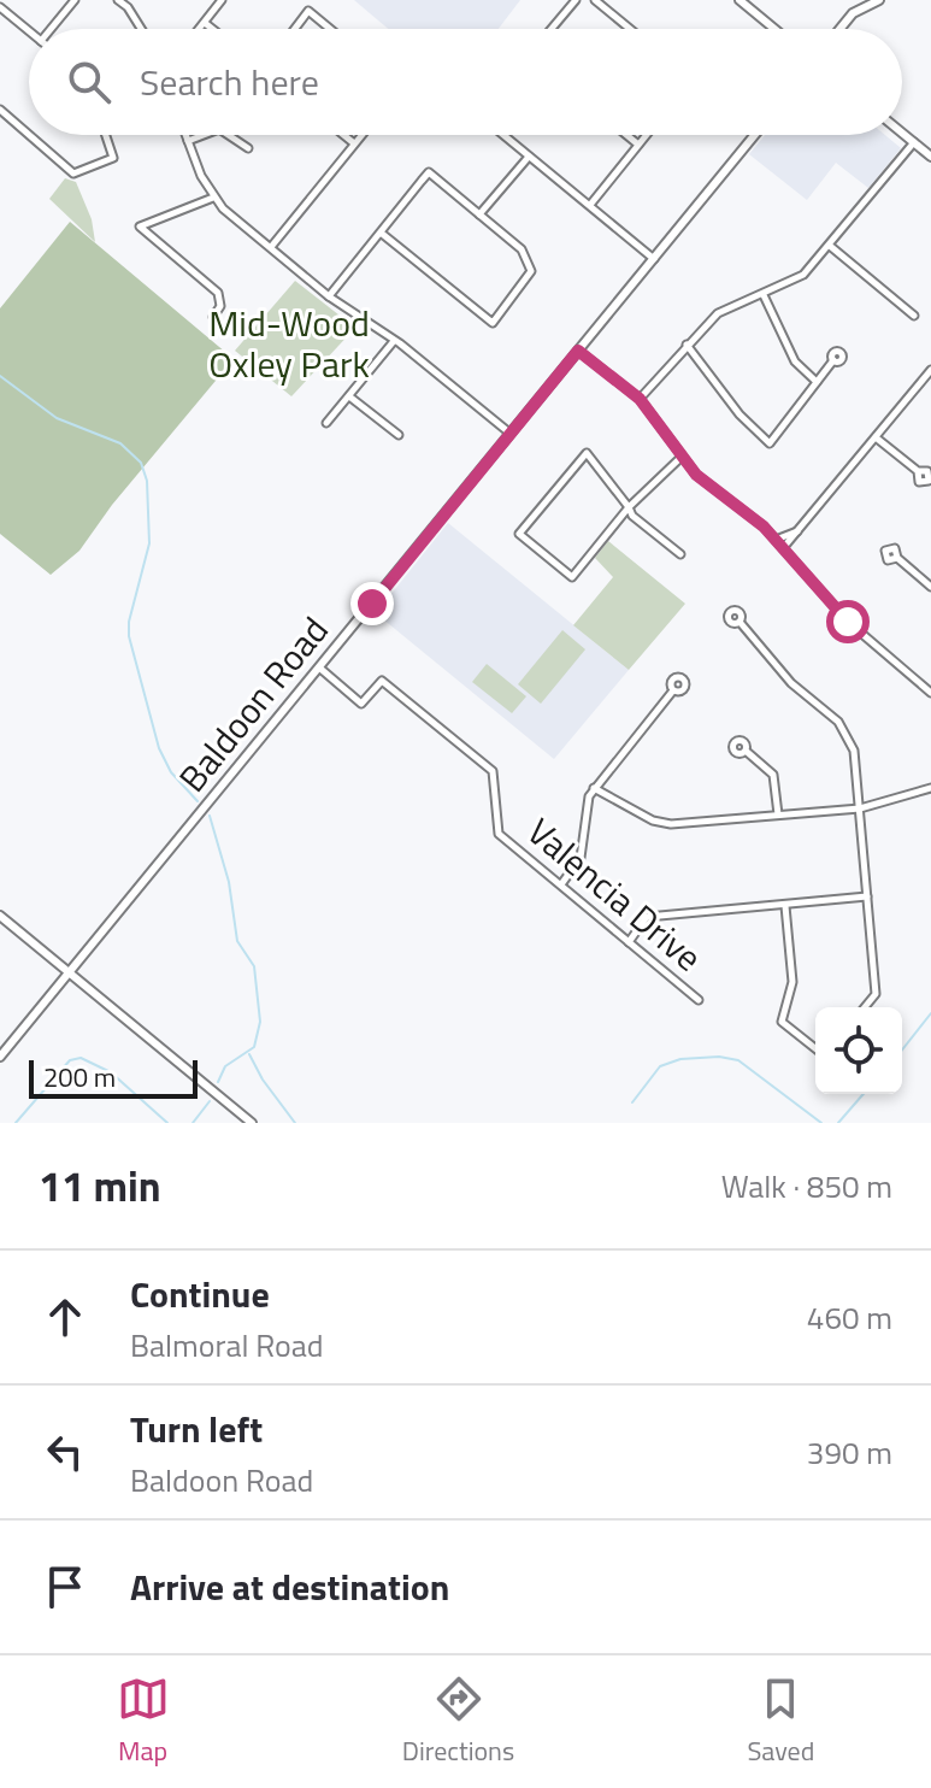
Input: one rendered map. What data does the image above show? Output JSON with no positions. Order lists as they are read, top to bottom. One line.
{"streets":{"street":["Baldoon Road","Valencia Drive"]},"crossings":[["Baldoon Road","Valencia Drive"]],"parks":["Mid-Wood Oxley Park"],"scale_bar":"200 m","page":{"search":"Search here","scale":"200 m","heading":["11 min","Walk · 850 m"],"list":[["Continue","Balmoral Road","460 m"],["Turn left","Baldoon Road","390 m"],"Arrive at destination"],"nav":["Map","Directions","Saved"]}}
